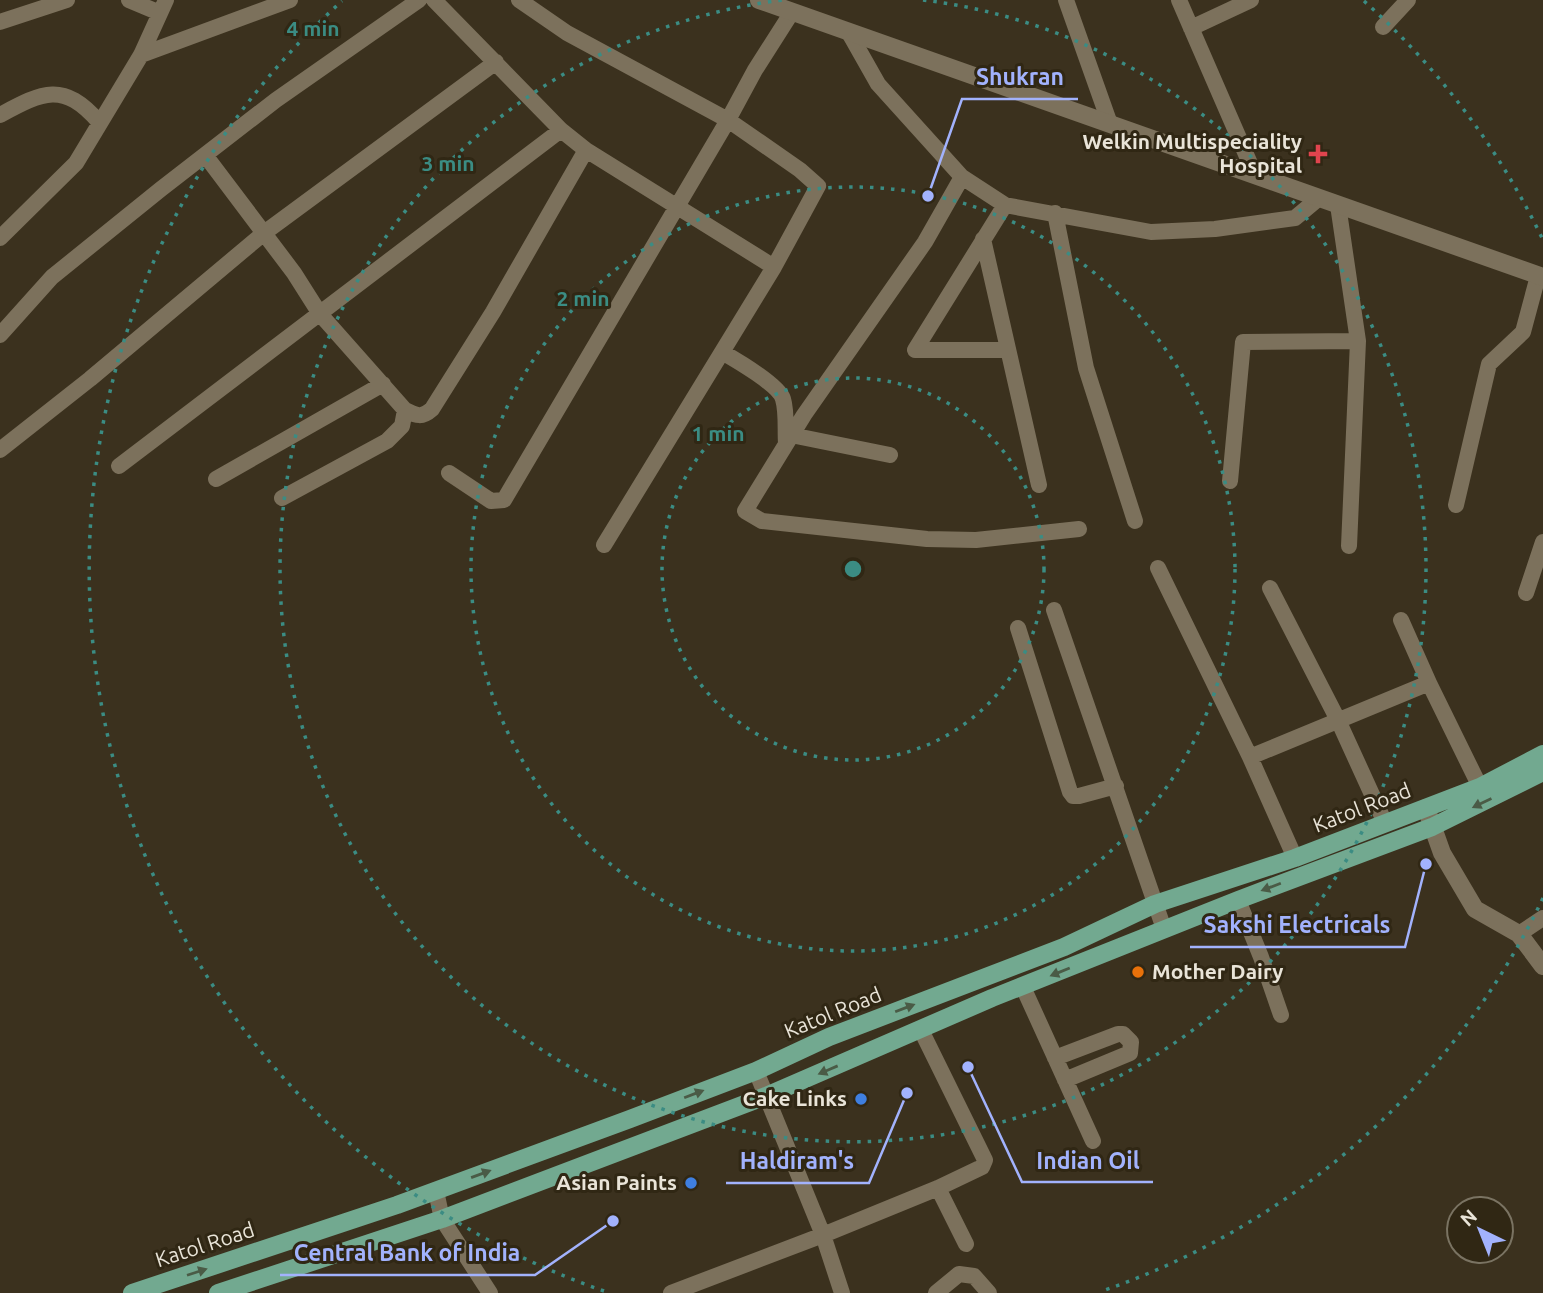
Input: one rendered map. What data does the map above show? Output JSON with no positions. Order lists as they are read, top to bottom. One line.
{"streets":{"main road":["Katol Road"]},"places":{"health":["Welkin Multispeciality Hospital"],"other":["Shukran","Sakshi Electricals","Mother Dairy","Indian Oil","Haldiram's","Cake Links","Asian Paints","Central Bank of India"]},"north":"top left","rings":["4 min","3 min","2 min","1 min"]}
